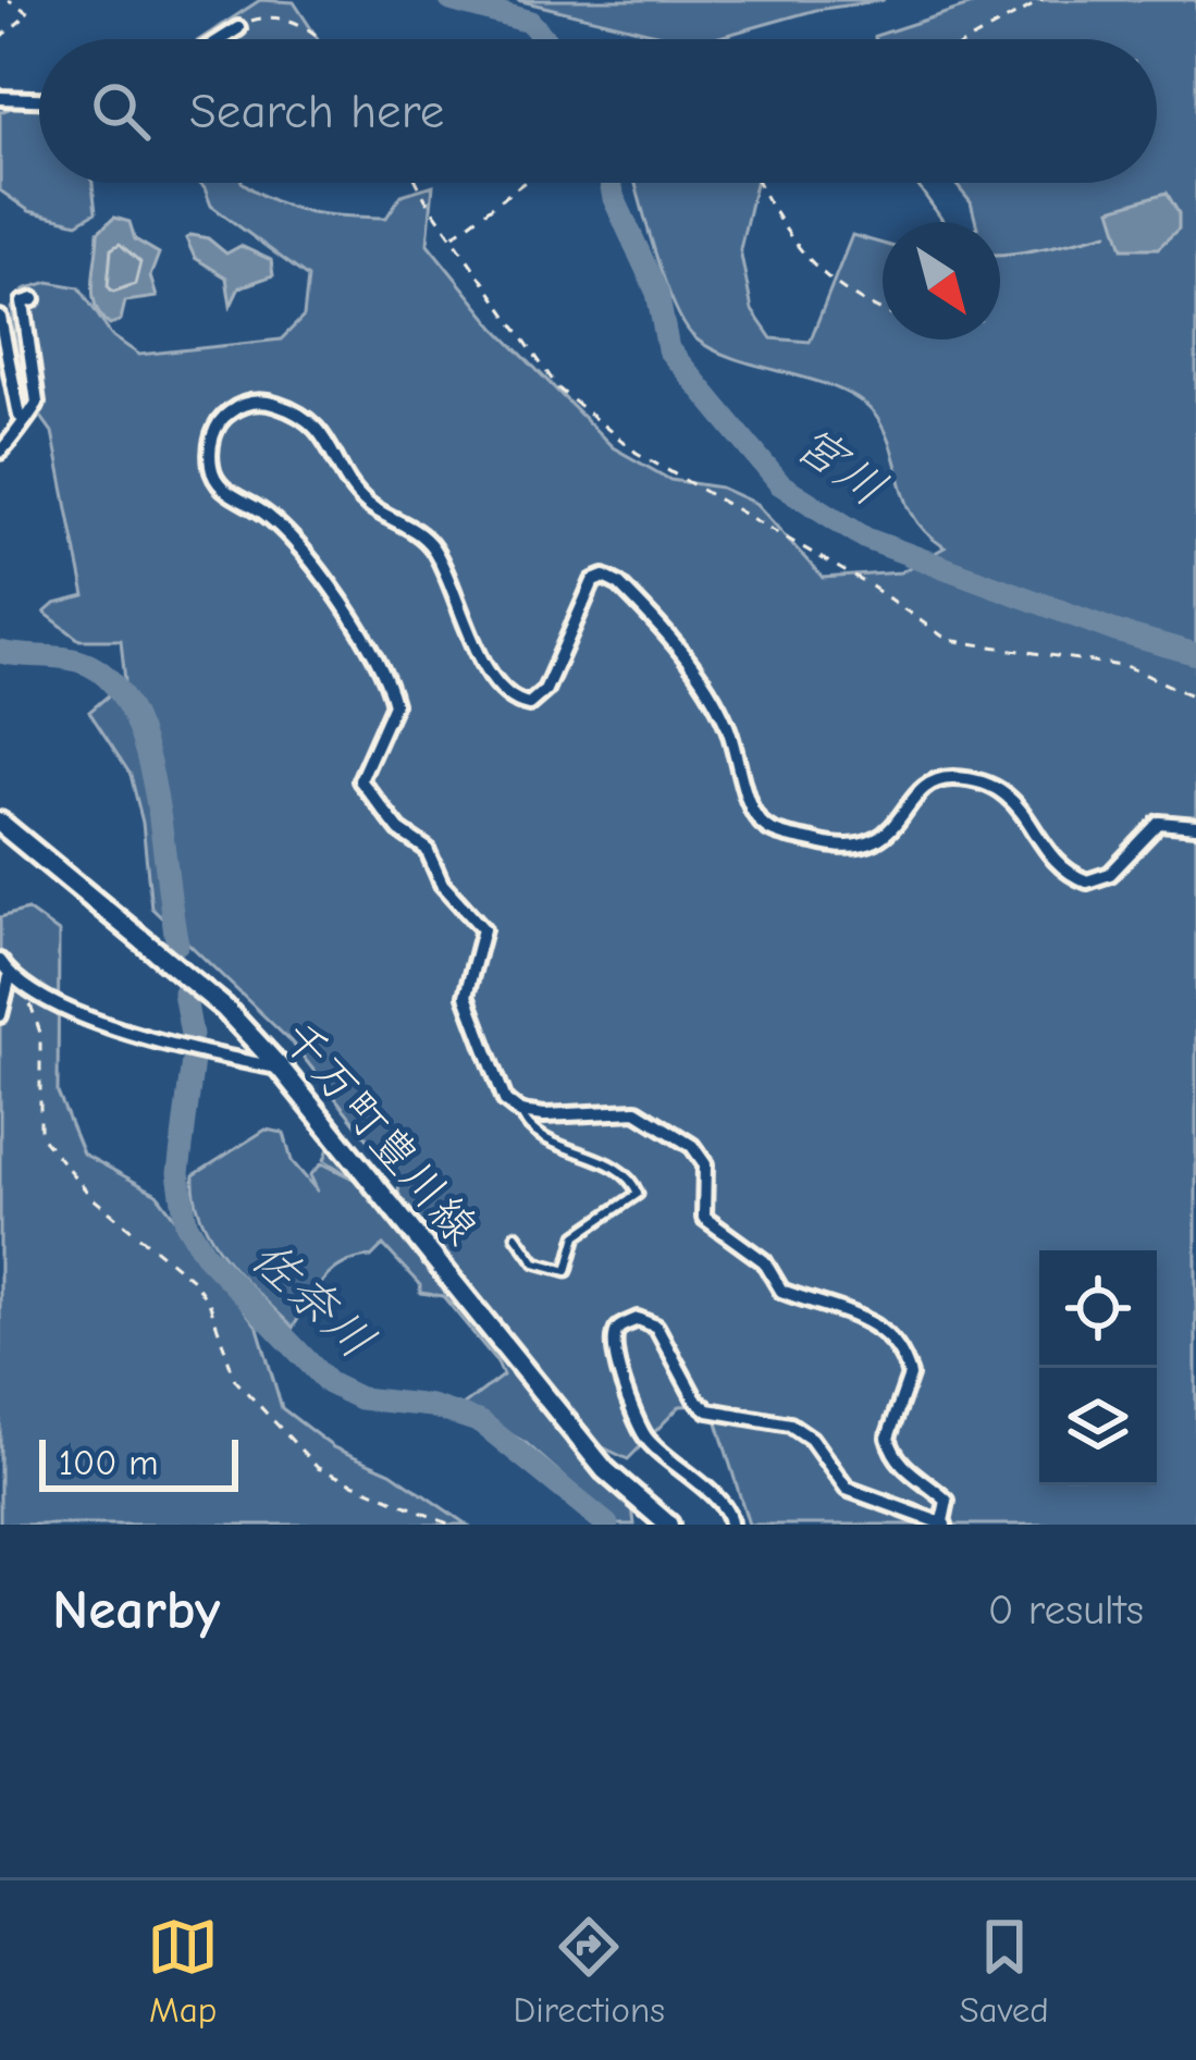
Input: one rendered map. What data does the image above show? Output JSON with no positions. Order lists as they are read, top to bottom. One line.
{"streets":{"main road":["千万町豊川線"]},"water":["宮川","佐奈川"],"scale_bar":"100 m","north":"bottom right","page":{"search":"Search here","scale":"100 m","heading":["Nearby","0 results"],"nav":["Map","Directions","Saved"]}}
